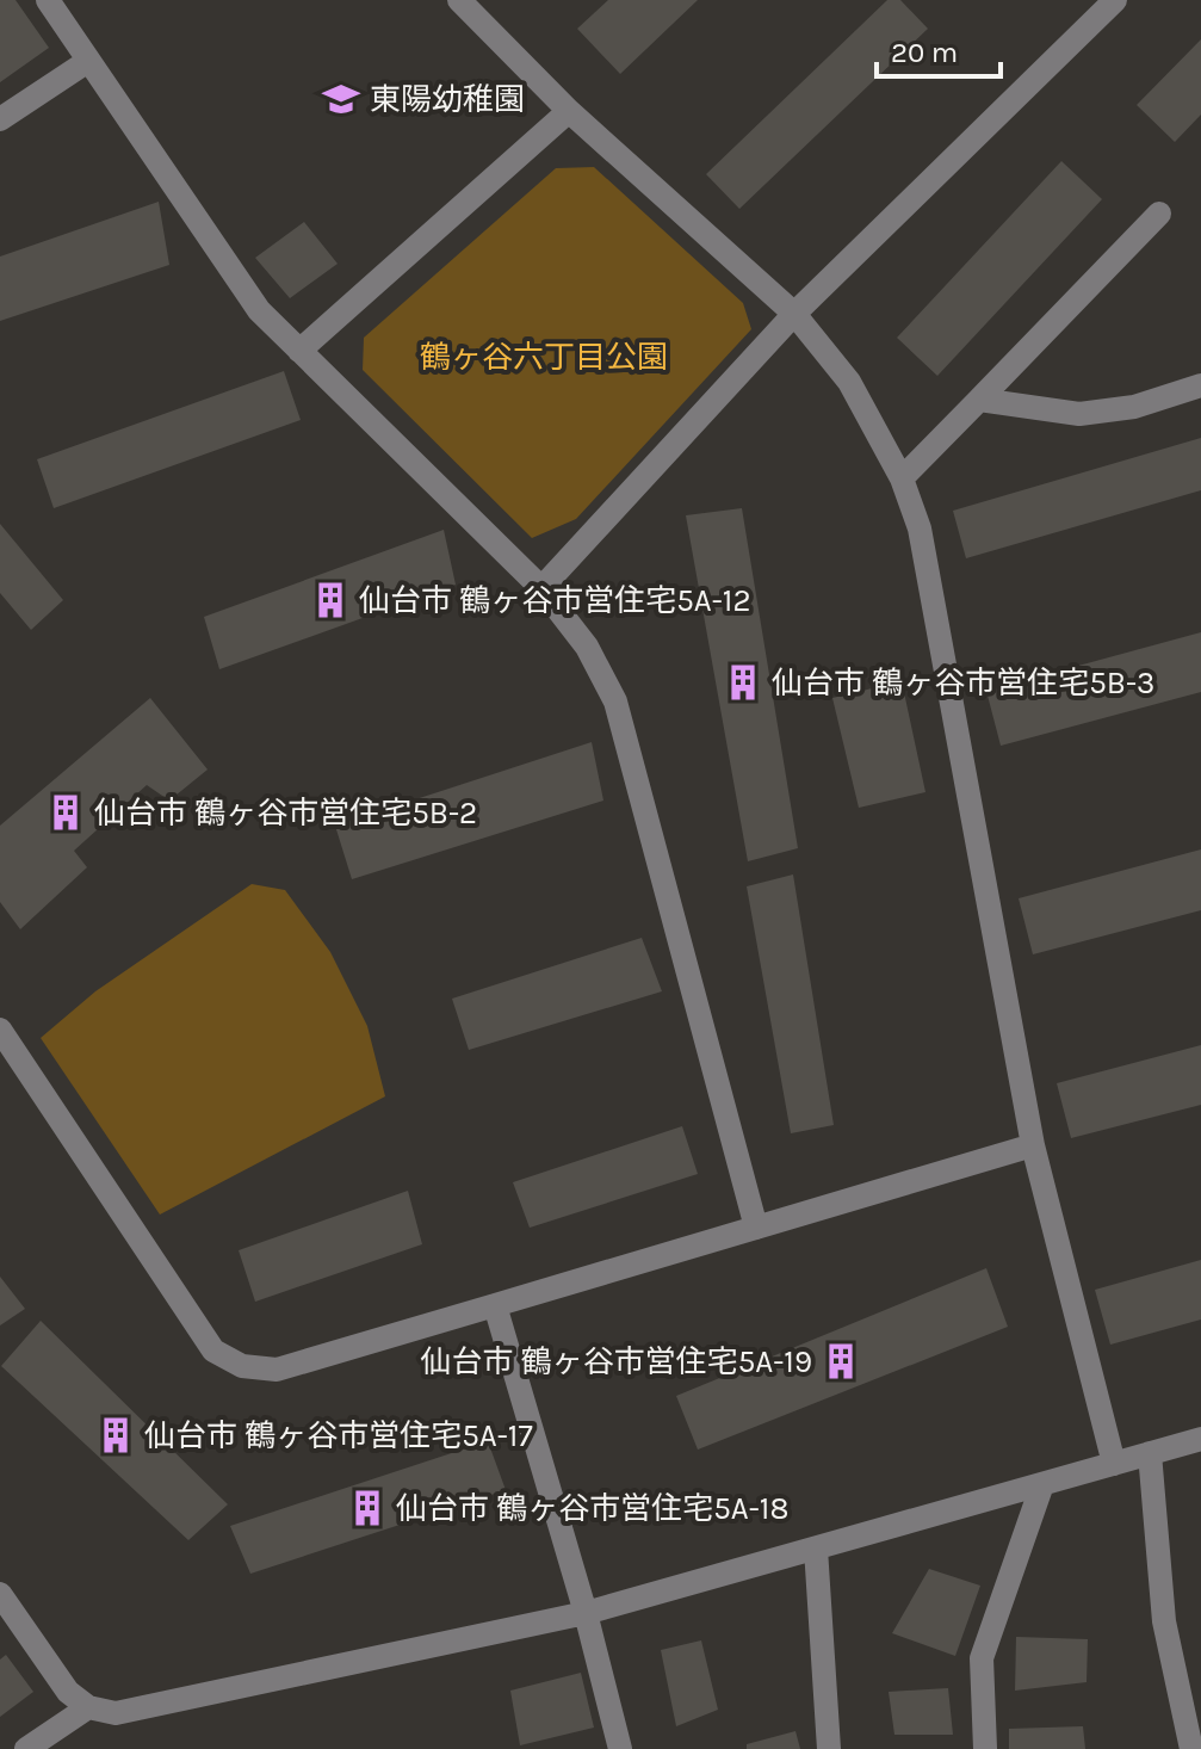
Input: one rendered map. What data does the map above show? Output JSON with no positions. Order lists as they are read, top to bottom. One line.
{"parks":["鶴ヶ谷六丁目公園"],"places":{"school or university":["東陽幼稚園"],"building":["仙台市 鶴ヶ谷市営住宅5A-12","仙台市 鶴ヶ谷市営住宅5B-3","仙台市 鶴ヶ谷市営住宅5B-2","仙台市 鶴ヶ谷市営住宅5A-19","仙台市 鶴ヶ谷市営住宅5A-17","仙台市 鶴ヶ谷市営住宅5A-18"]},"scale_bar":"20 m"}
